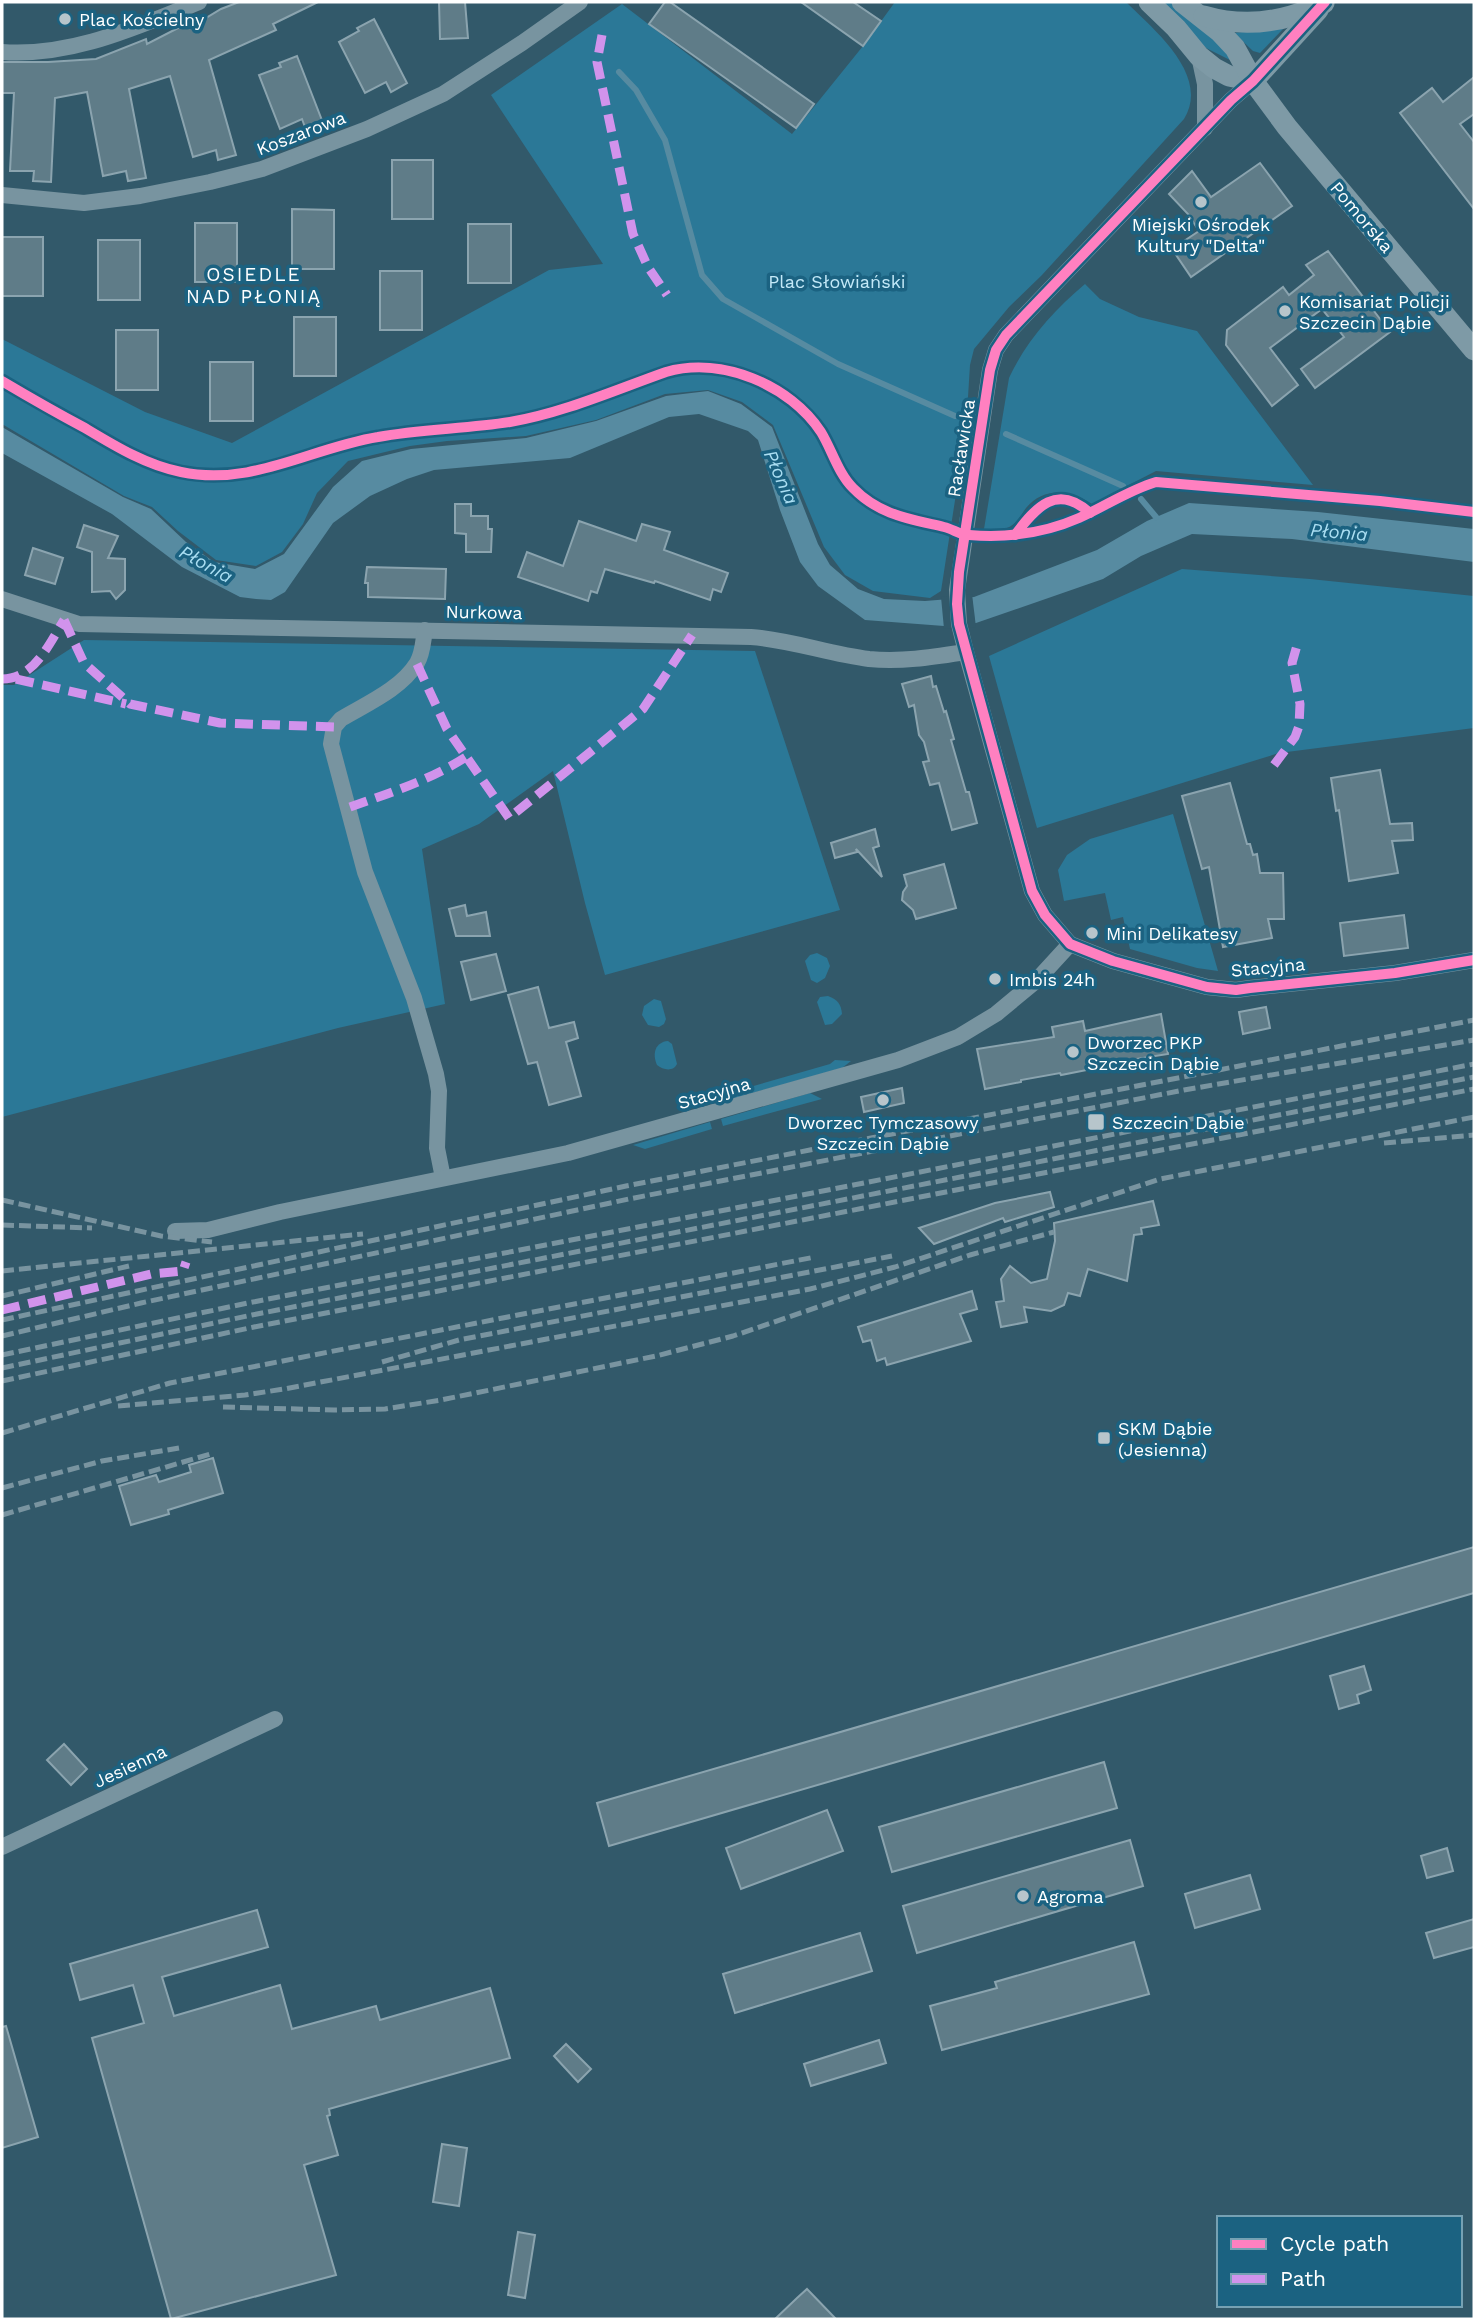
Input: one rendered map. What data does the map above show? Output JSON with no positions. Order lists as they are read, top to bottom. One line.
{"streets":{"street":["Koszarowa","Pomorska","Racławicka","Nurkowa","Stacyjna","Jesienna"]},"crossings":[["Pomorska","Racławicka"],["Racławicka","Nurkowa"],["Racławicka","Stacyjna"]],"districts":["OSIEDLE NAD PŁONIĄ"],"water":["Płonia"],"parks":["Plac Słowiański"],"places":{"other":["Plac Kościelny","Miejski Ośrodek Kultury \"Delta\"","Komisariat Policji Szczecin Dąbie","Mini Delikatesy","Imbis 24h","Dworzec PKP Szczecin Dąbie","Dworzec Tymczasowy Szczecin Dąbie","Agroma"],"transit":["Szczecin Dąbie","SKM Dąbie (Jesienna)"]},"legend":["Cycle path","Path"]}
